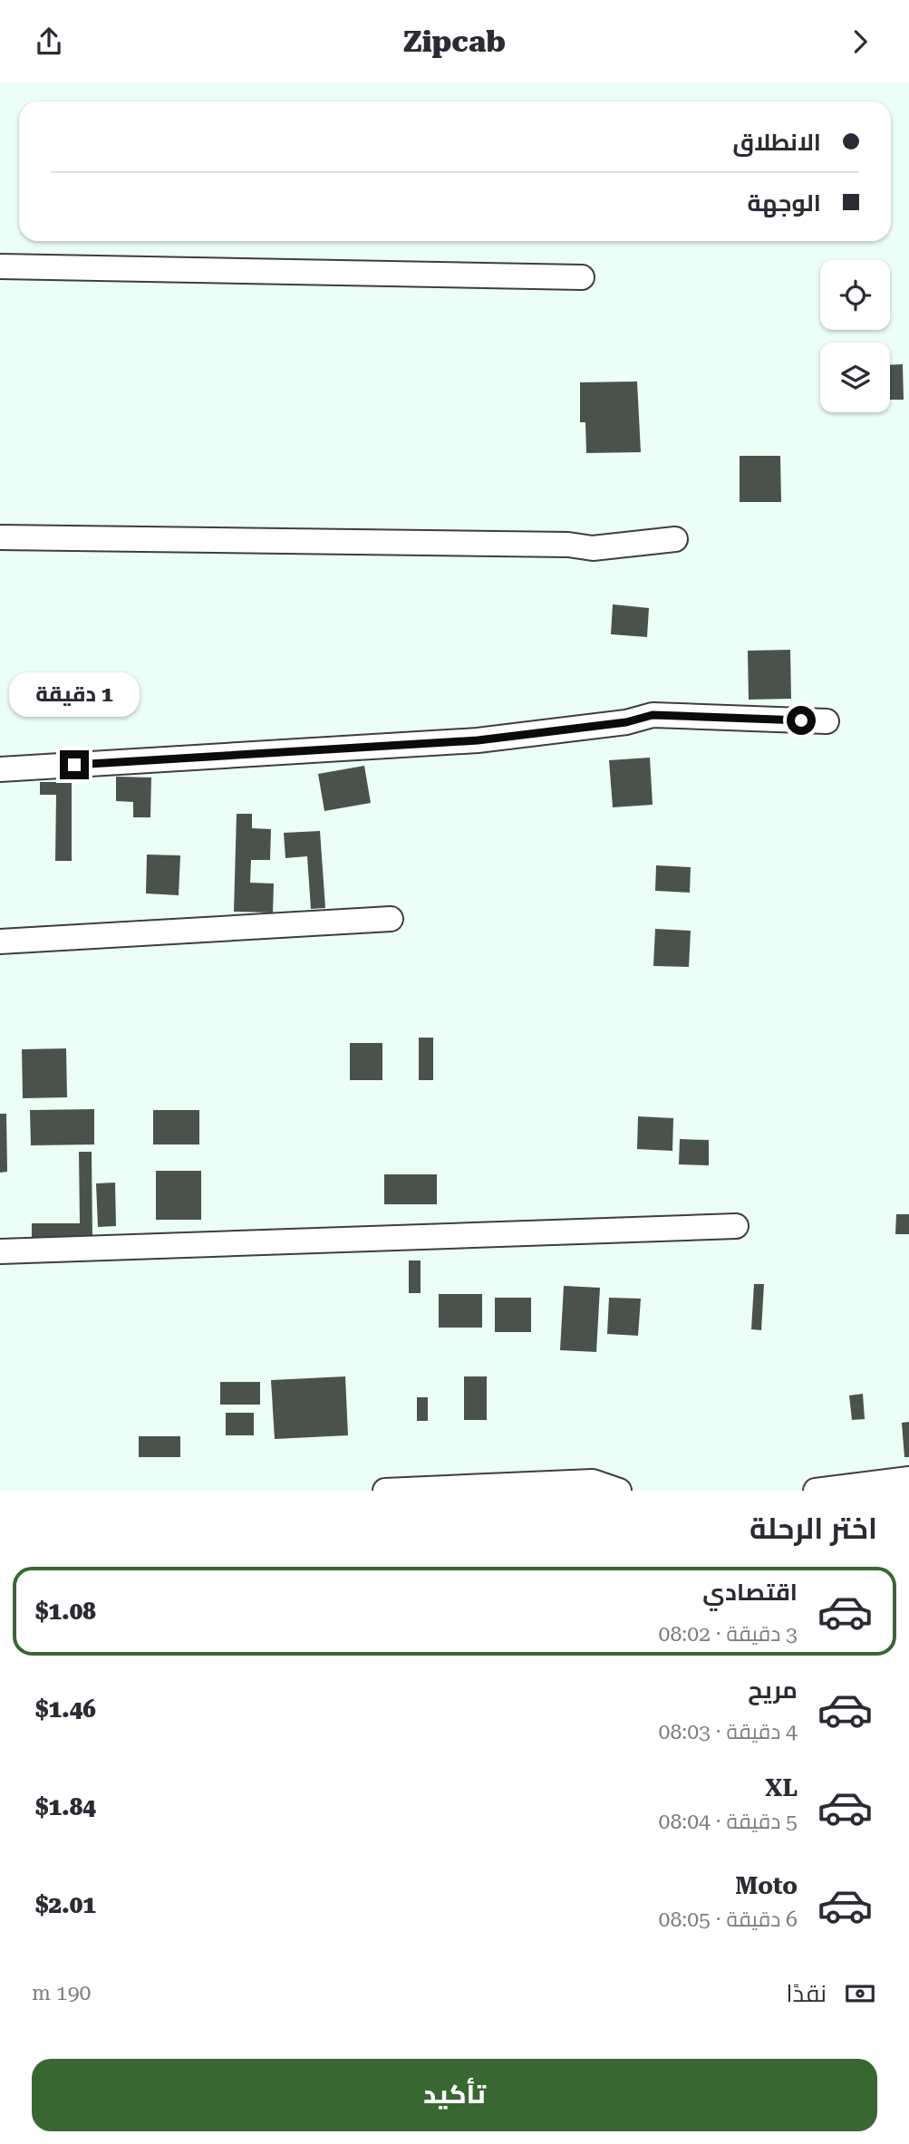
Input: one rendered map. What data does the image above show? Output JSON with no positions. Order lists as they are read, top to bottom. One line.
{"page":{"header":"Zipcab","banner":["الانطلاق","الوجهة"],"bubble":"1 دقيقة","heading":"اختر الرحلة","list":[{"name":"اقتصادي","note":"3 دقيقة · 08:02","value":"$1.08"},{"name":"مريح","note":"4 دقيقة · 08:03","value":"$1.46"},{"name":"XL","note":"5 دقيقة · 08:04","value":"$1.84"},{"name":"Moto","note":"6 دقيقة · 08:05","value":"$2.01"}],"pay":["نقدًا","190 m"],"buttons":"تأكيد"}}
